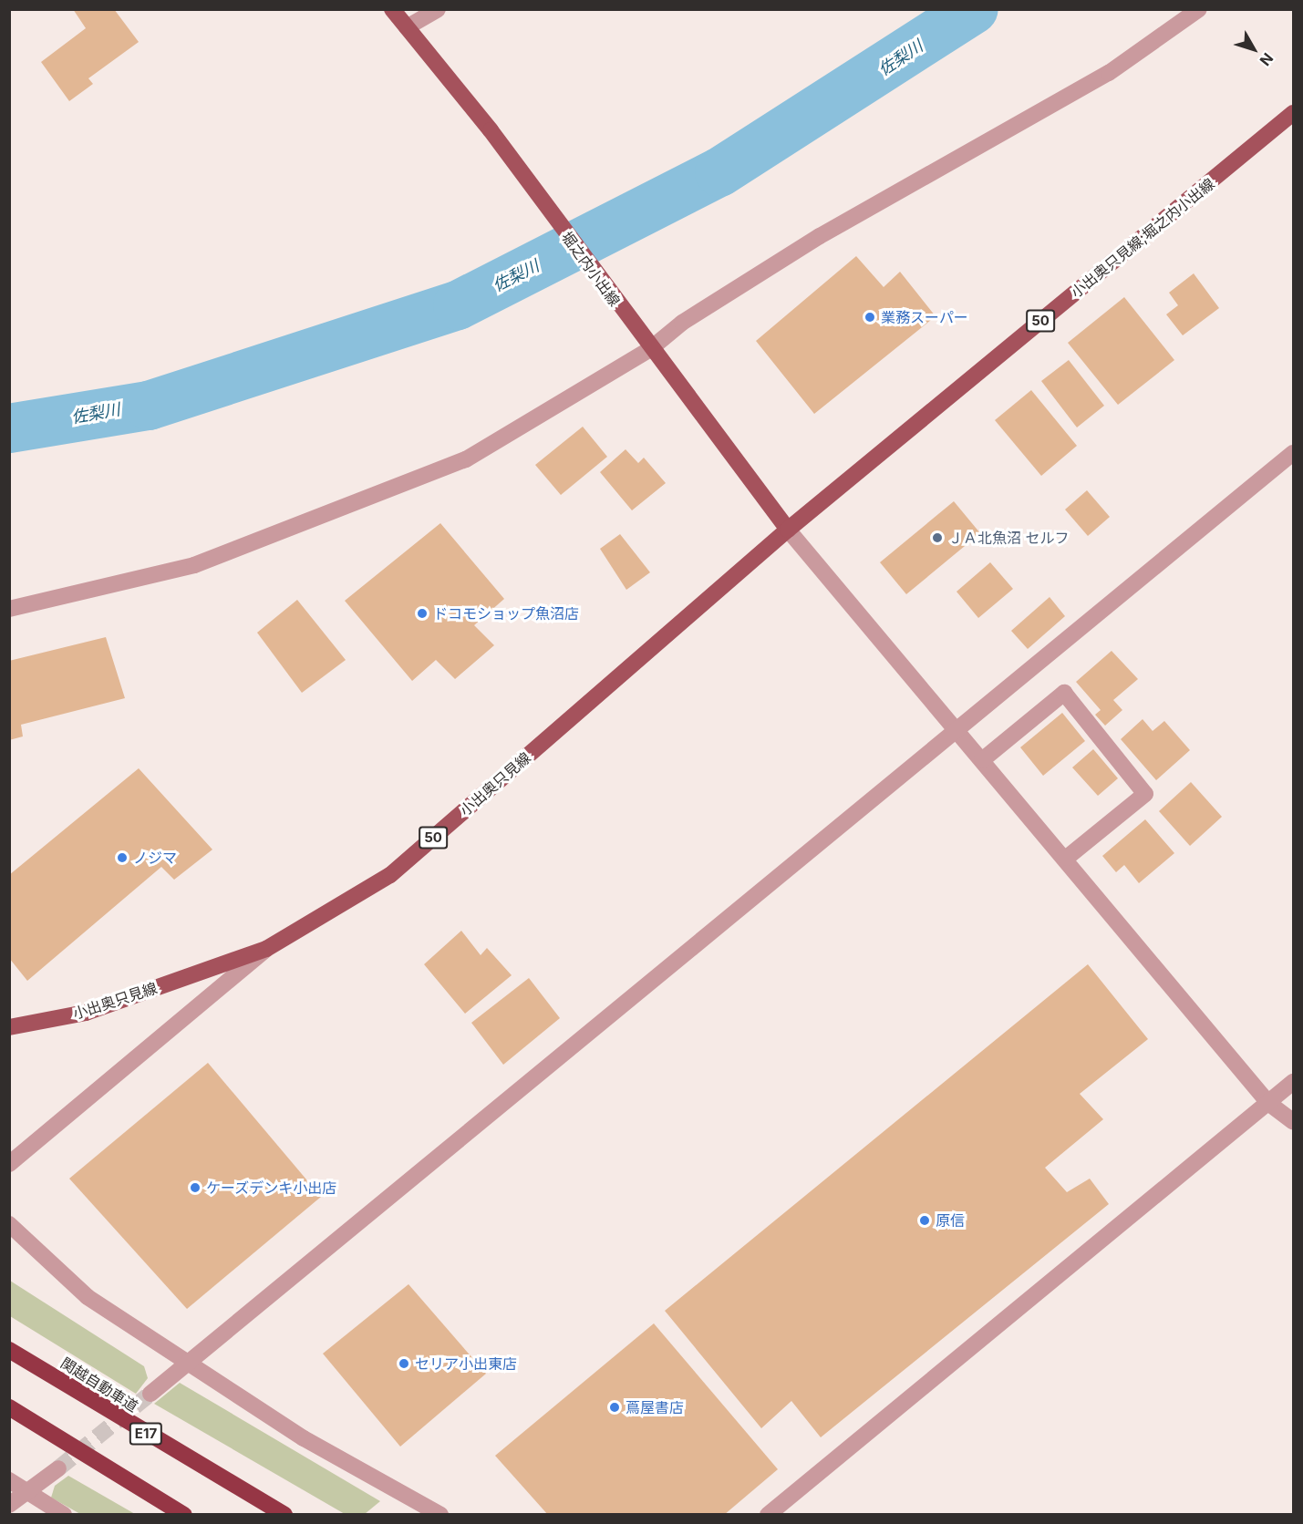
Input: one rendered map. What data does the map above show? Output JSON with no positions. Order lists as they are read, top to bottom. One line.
{"streets":{"highway":["関越自動車道","E17"],"main road":["小出奥只見線;堀之内小出線","堀之内小出線","50","小出奥只見線"]},"crossings":[["小出奥只見線;堀之内小出線","堀之内小出線"],["小出奥只見線;堀之内小出線","小出奥只見線"],["堀之内小出線","小出奥只見線"]],"water":["佐梨川"],"places":["業務スーパー","ＪＡ北魚沼 セルフ","ドコモショップ魚沼店","ノジマ","ケーズデンキ小出店","原信","セリア小出東店","蔦屋書店"],"north":"bottom right"}
